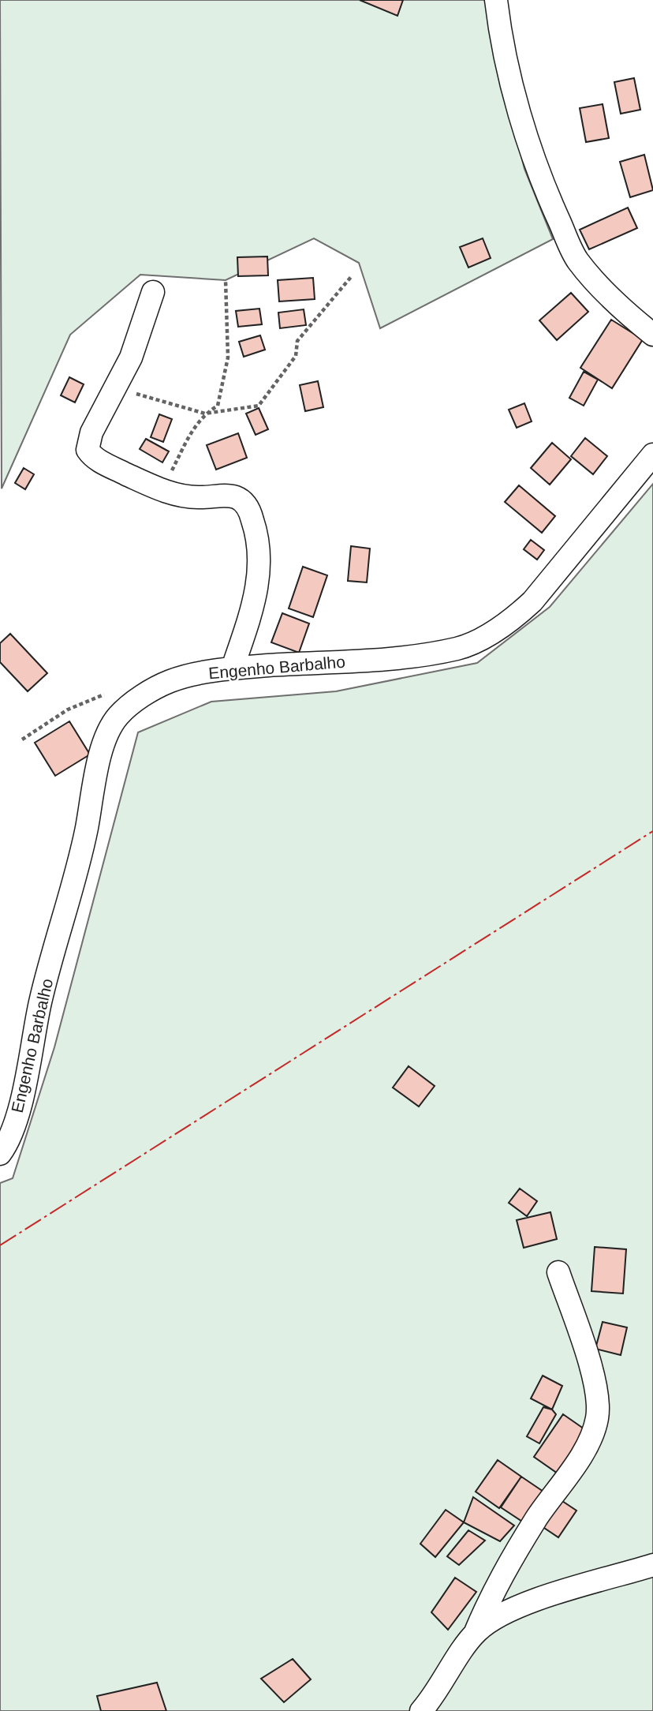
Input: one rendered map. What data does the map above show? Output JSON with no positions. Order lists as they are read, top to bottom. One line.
{"streets":{"street":["Engenho Barbalho"]}}
